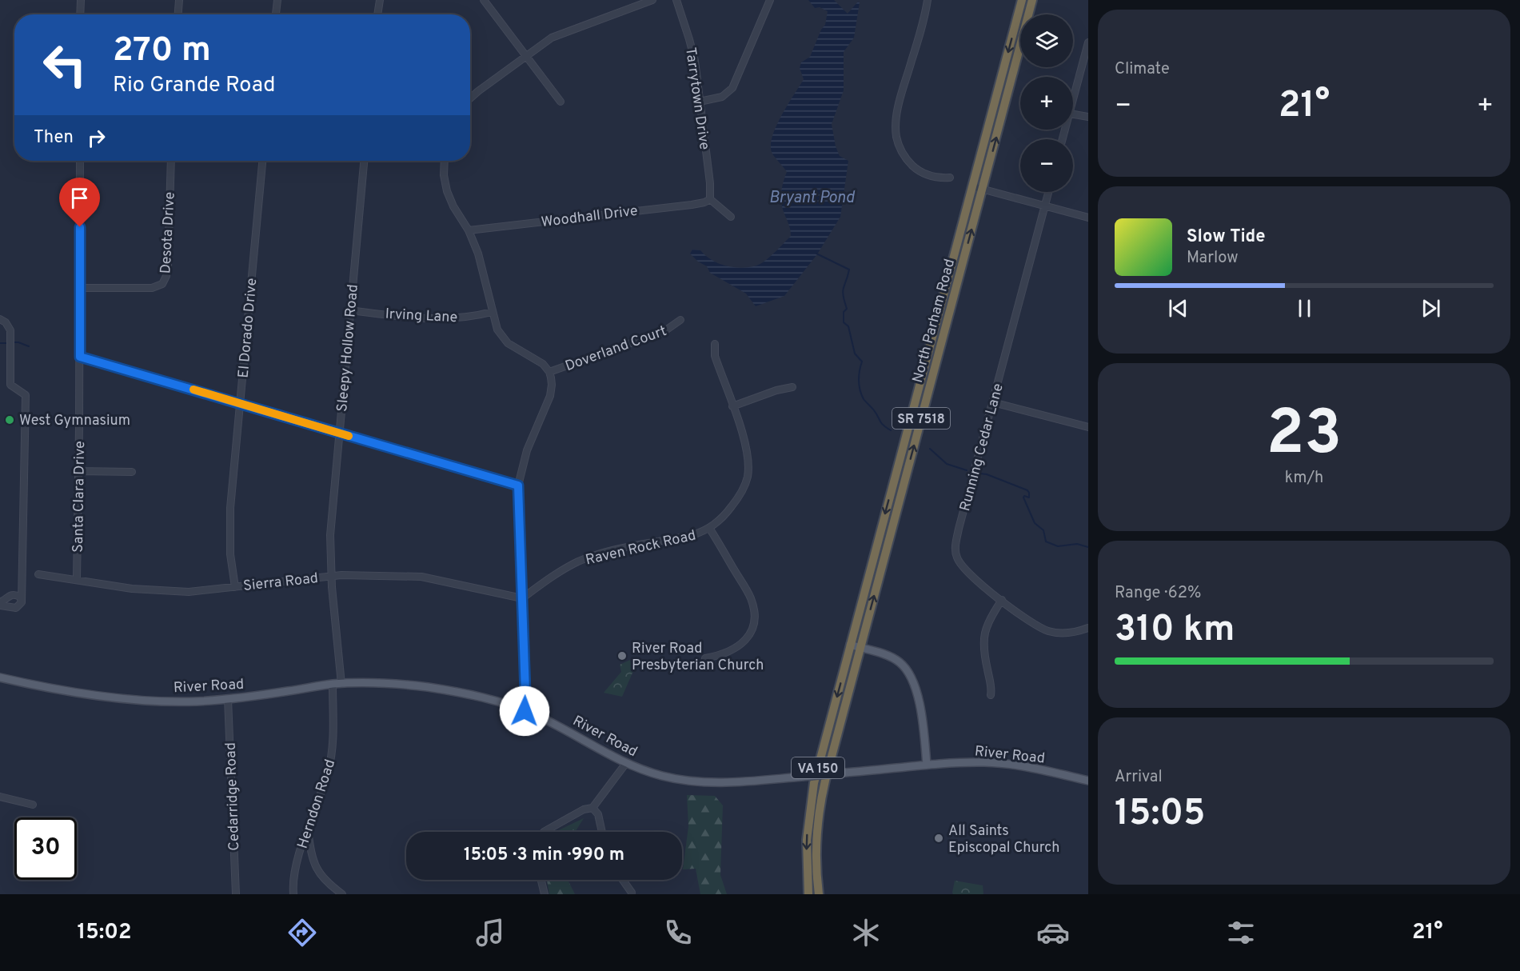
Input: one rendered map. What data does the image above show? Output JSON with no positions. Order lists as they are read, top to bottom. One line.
{"streets":{"highway":["North Parham Road","SR 7518","VA 150"],"main road":["River Road"],"street":["Tarrytown Drive","Woodhall Drive","Desota Drive","Irving Lane","El Dorado Drive","Sleepy Hollow Road","Doverland Court","Running Cedar Lane","Santa Clara Drive","Raven Rock Road","Sierra Road","Cedarridge Road","Herndon Road"]},"crossings":[["Tarrytown Drive","Woodhall Drive"],["Desota Drive","Santa Clara Drive"],["Irving Lane","Sleepy Hollow Road"],["North Parham Road","VA 150"],["El Dorado Drive","Sierra Road"],["Sleepy Hollow Road","Sierra Road"],["Sleepy Hollow Road","River Road"],["Santa Clara Drive","Sierra Road"],["Raven Rock Road","Sierra Road"],["River Road","Cedarridge Road"],["River Road","Herndon Road"]],"water":["Bryant Pond"],"places":["West Gymnasium","River Road Presbyterian Church","All Saints Episcopal Church"],"page":{"tile":["Climate",["23","km/h"],["Range · 62%","310 km"],["Arrival","15:05"]],"map_buttons":["+","−"],"turn":["270 m","Rio Grande Road"],"heat":["−","21°","+"],"then":"Then","song":["Slow Tide","Marlow"],"limit":"30","trip":"15:05 · 3 min · 990 m","tabs":["15:02","21°"]}}
